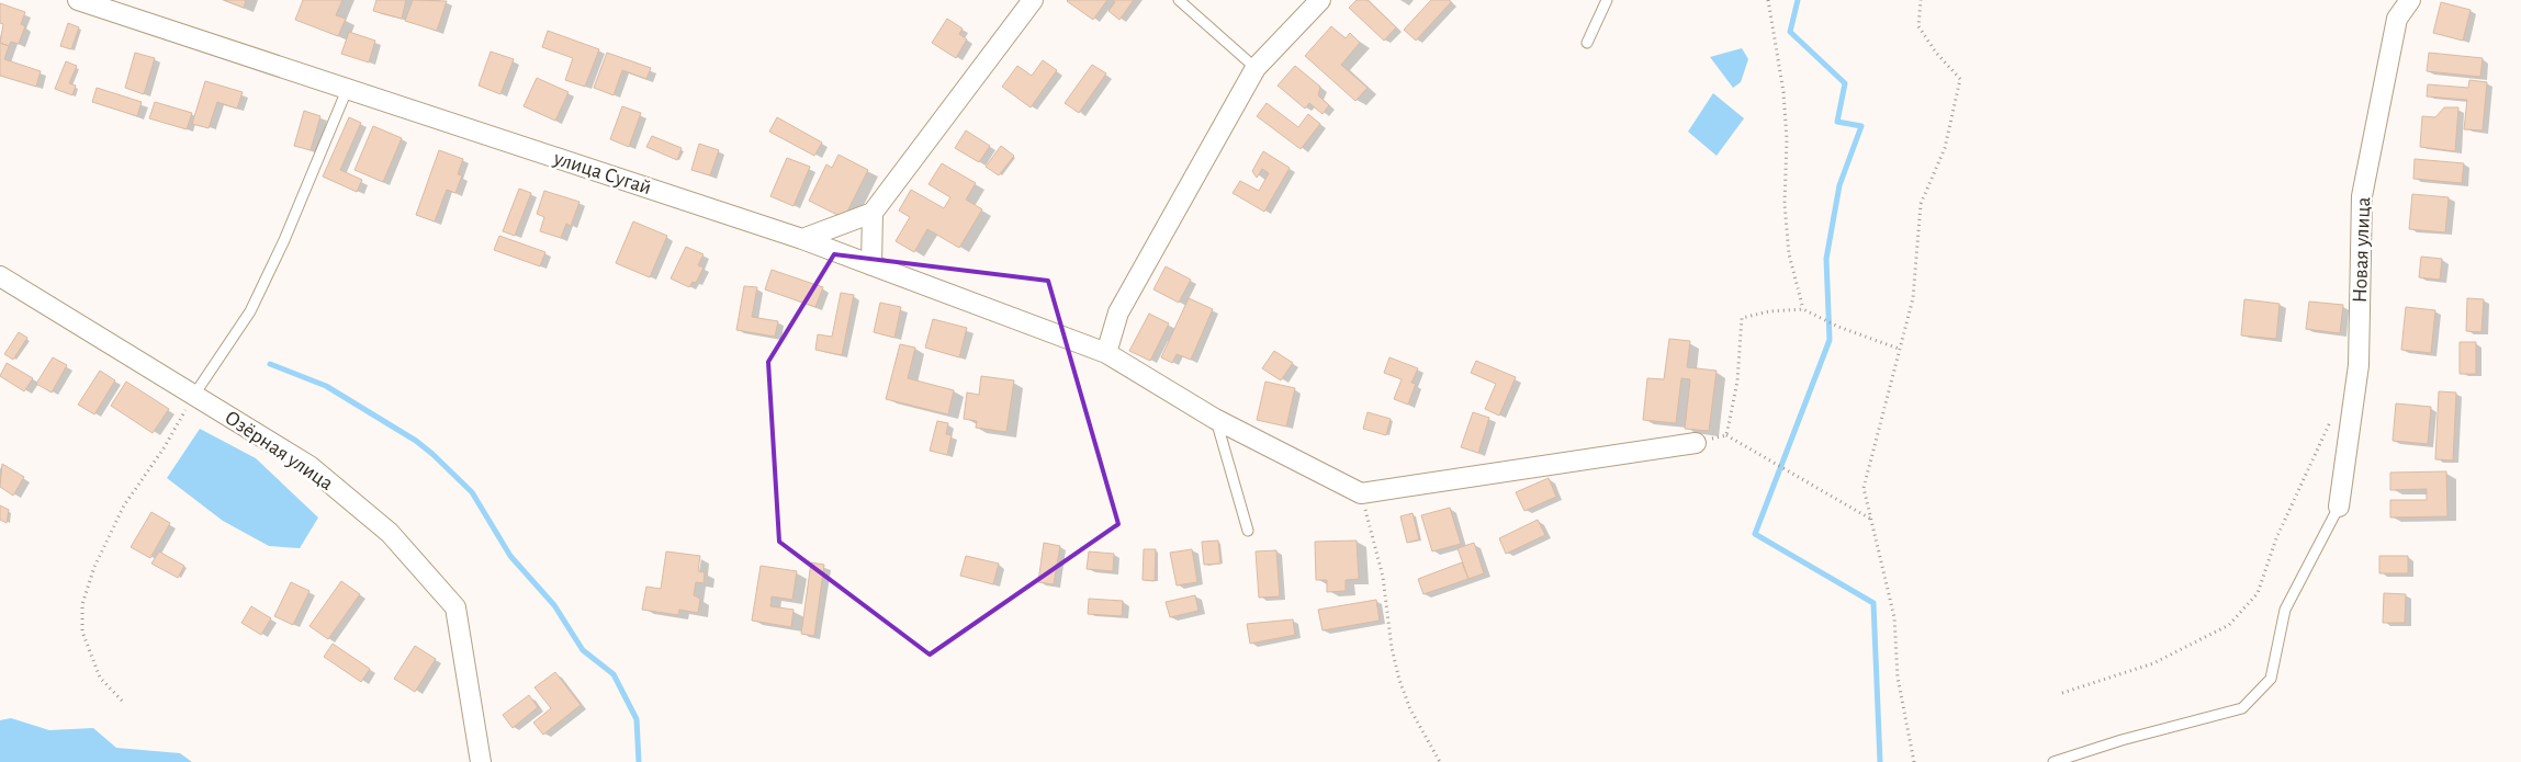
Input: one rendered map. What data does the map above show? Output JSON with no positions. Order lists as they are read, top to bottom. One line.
{"streets":{"street":["улица Сугай","Новая улица","Озёрная улица"]}}
